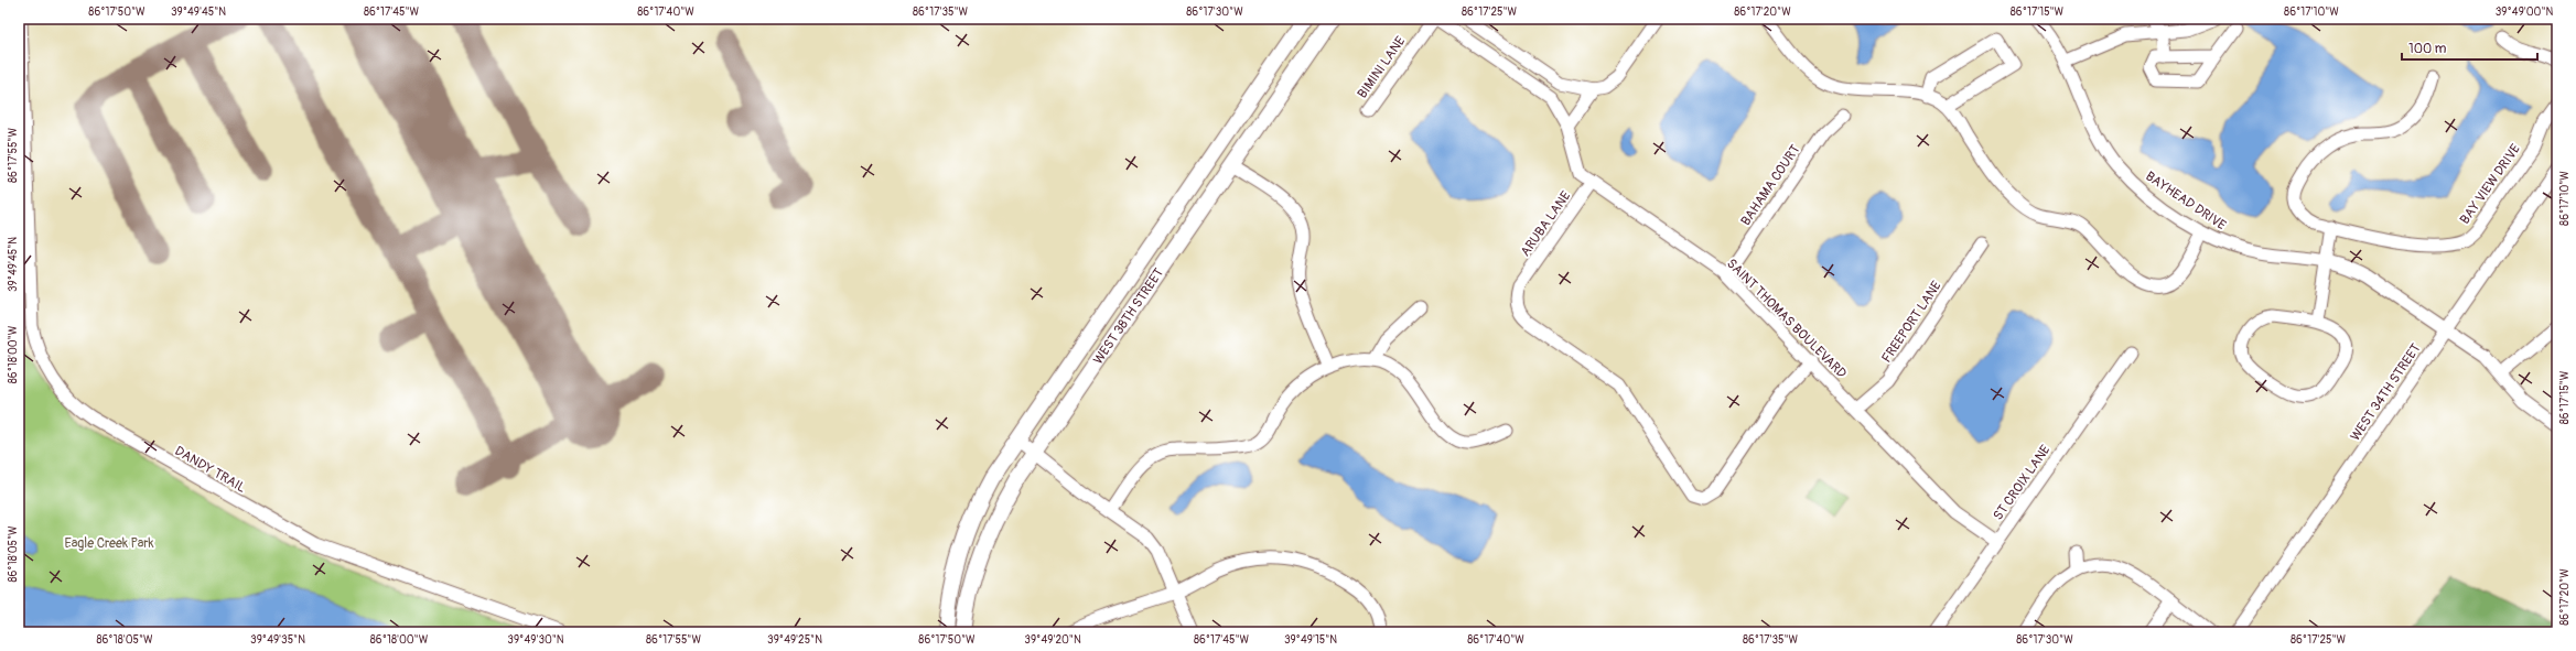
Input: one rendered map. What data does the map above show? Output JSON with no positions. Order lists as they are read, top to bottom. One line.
{"streets":{"main road":["WEST 38TH STREET"],"street":["BIMINI LANE","BAY VIEW DRIVE","BAHAMA COURT","BAYHEAD DRIVE","ARUBA LANE","SAINT THOMAS BOULEVARD","FREEPORT LANE","WEST 34TH STREET","DANDY TRAIL","ST CROIX LANE"]},"crossings":[["BIMINI LANE","SAINT THOMAS BOULEVARD"],["BAHAMA COURT","SAINT THOMAS BOULEVARD"],["BAYHEAD DRIVE","WEST 34TH STREET"],["ARUBA LANE","SAINT THOMAS BOULEVARD"],["SAINT THOMAS BOULEVARD","FREEPORT LANE"],["SAINT THOMAS BOULEVARD","ST CROIX LANE"]],"parks":["Eagle Creek Park"],"scale_bar":"100 m","coordinates":["86°17'50\"W","39°49'45\"N","86°17'45\"W","86°17'40\"W","86°17'35\"W","86°17'30\"W","86°17'25\"W","86°17'20\"W","86°17'15\"W","86°17'10\"W","39°49'00\"N","86°17'55\"W","86°18'00\"W","86°18'05\"W","39°49'35\"N","39°49'30\"N","39°49'25\"N","39°49'20\"N","39°49'15\"N"]}
